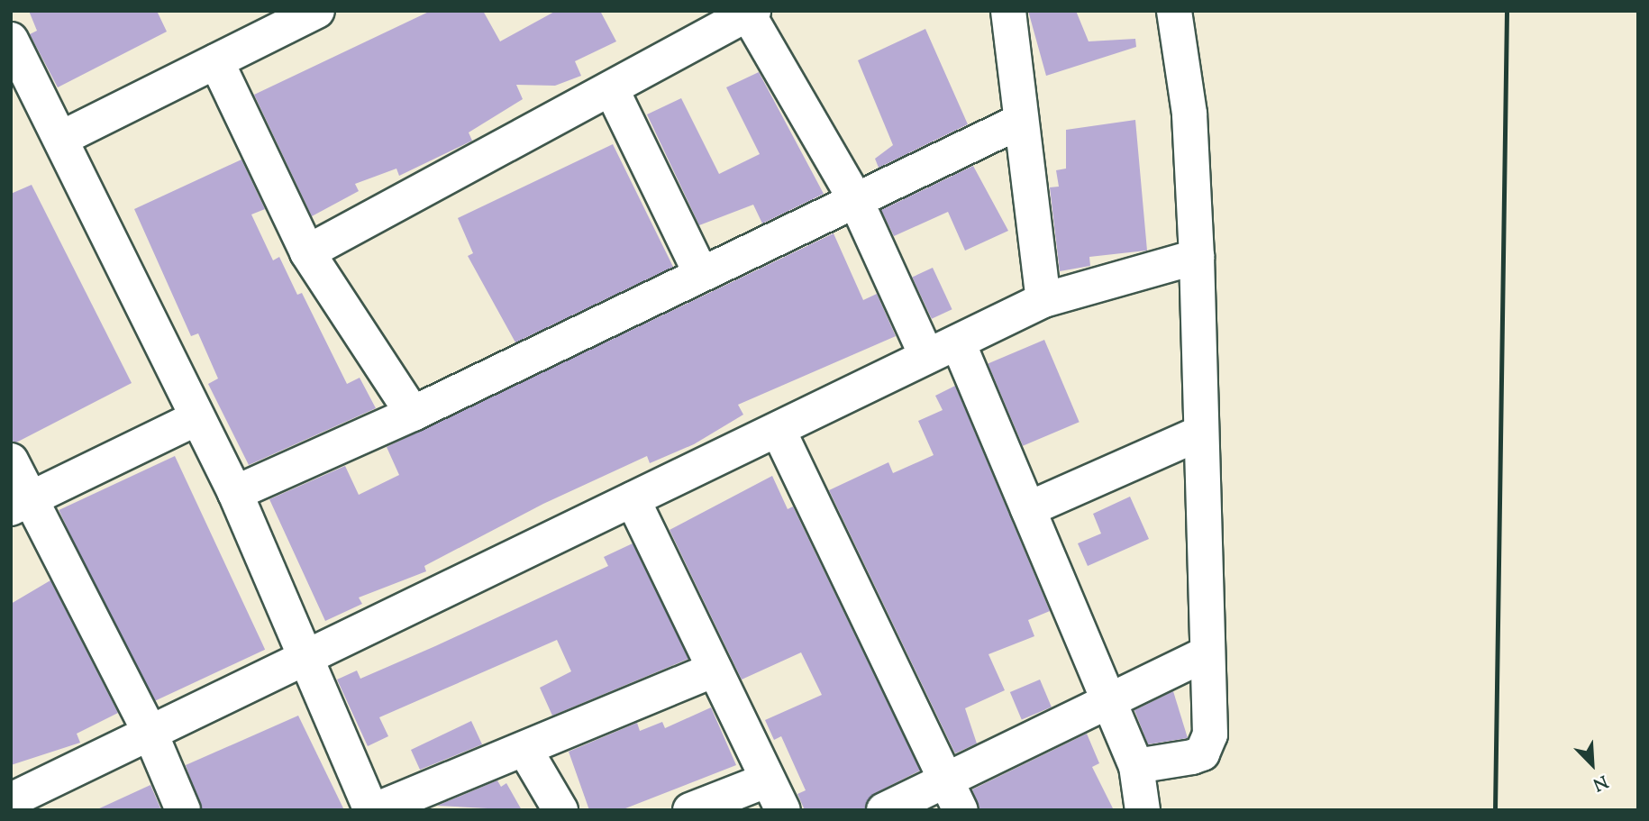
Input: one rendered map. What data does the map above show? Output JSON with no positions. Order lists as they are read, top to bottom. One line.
{"north":"bottom right"}
